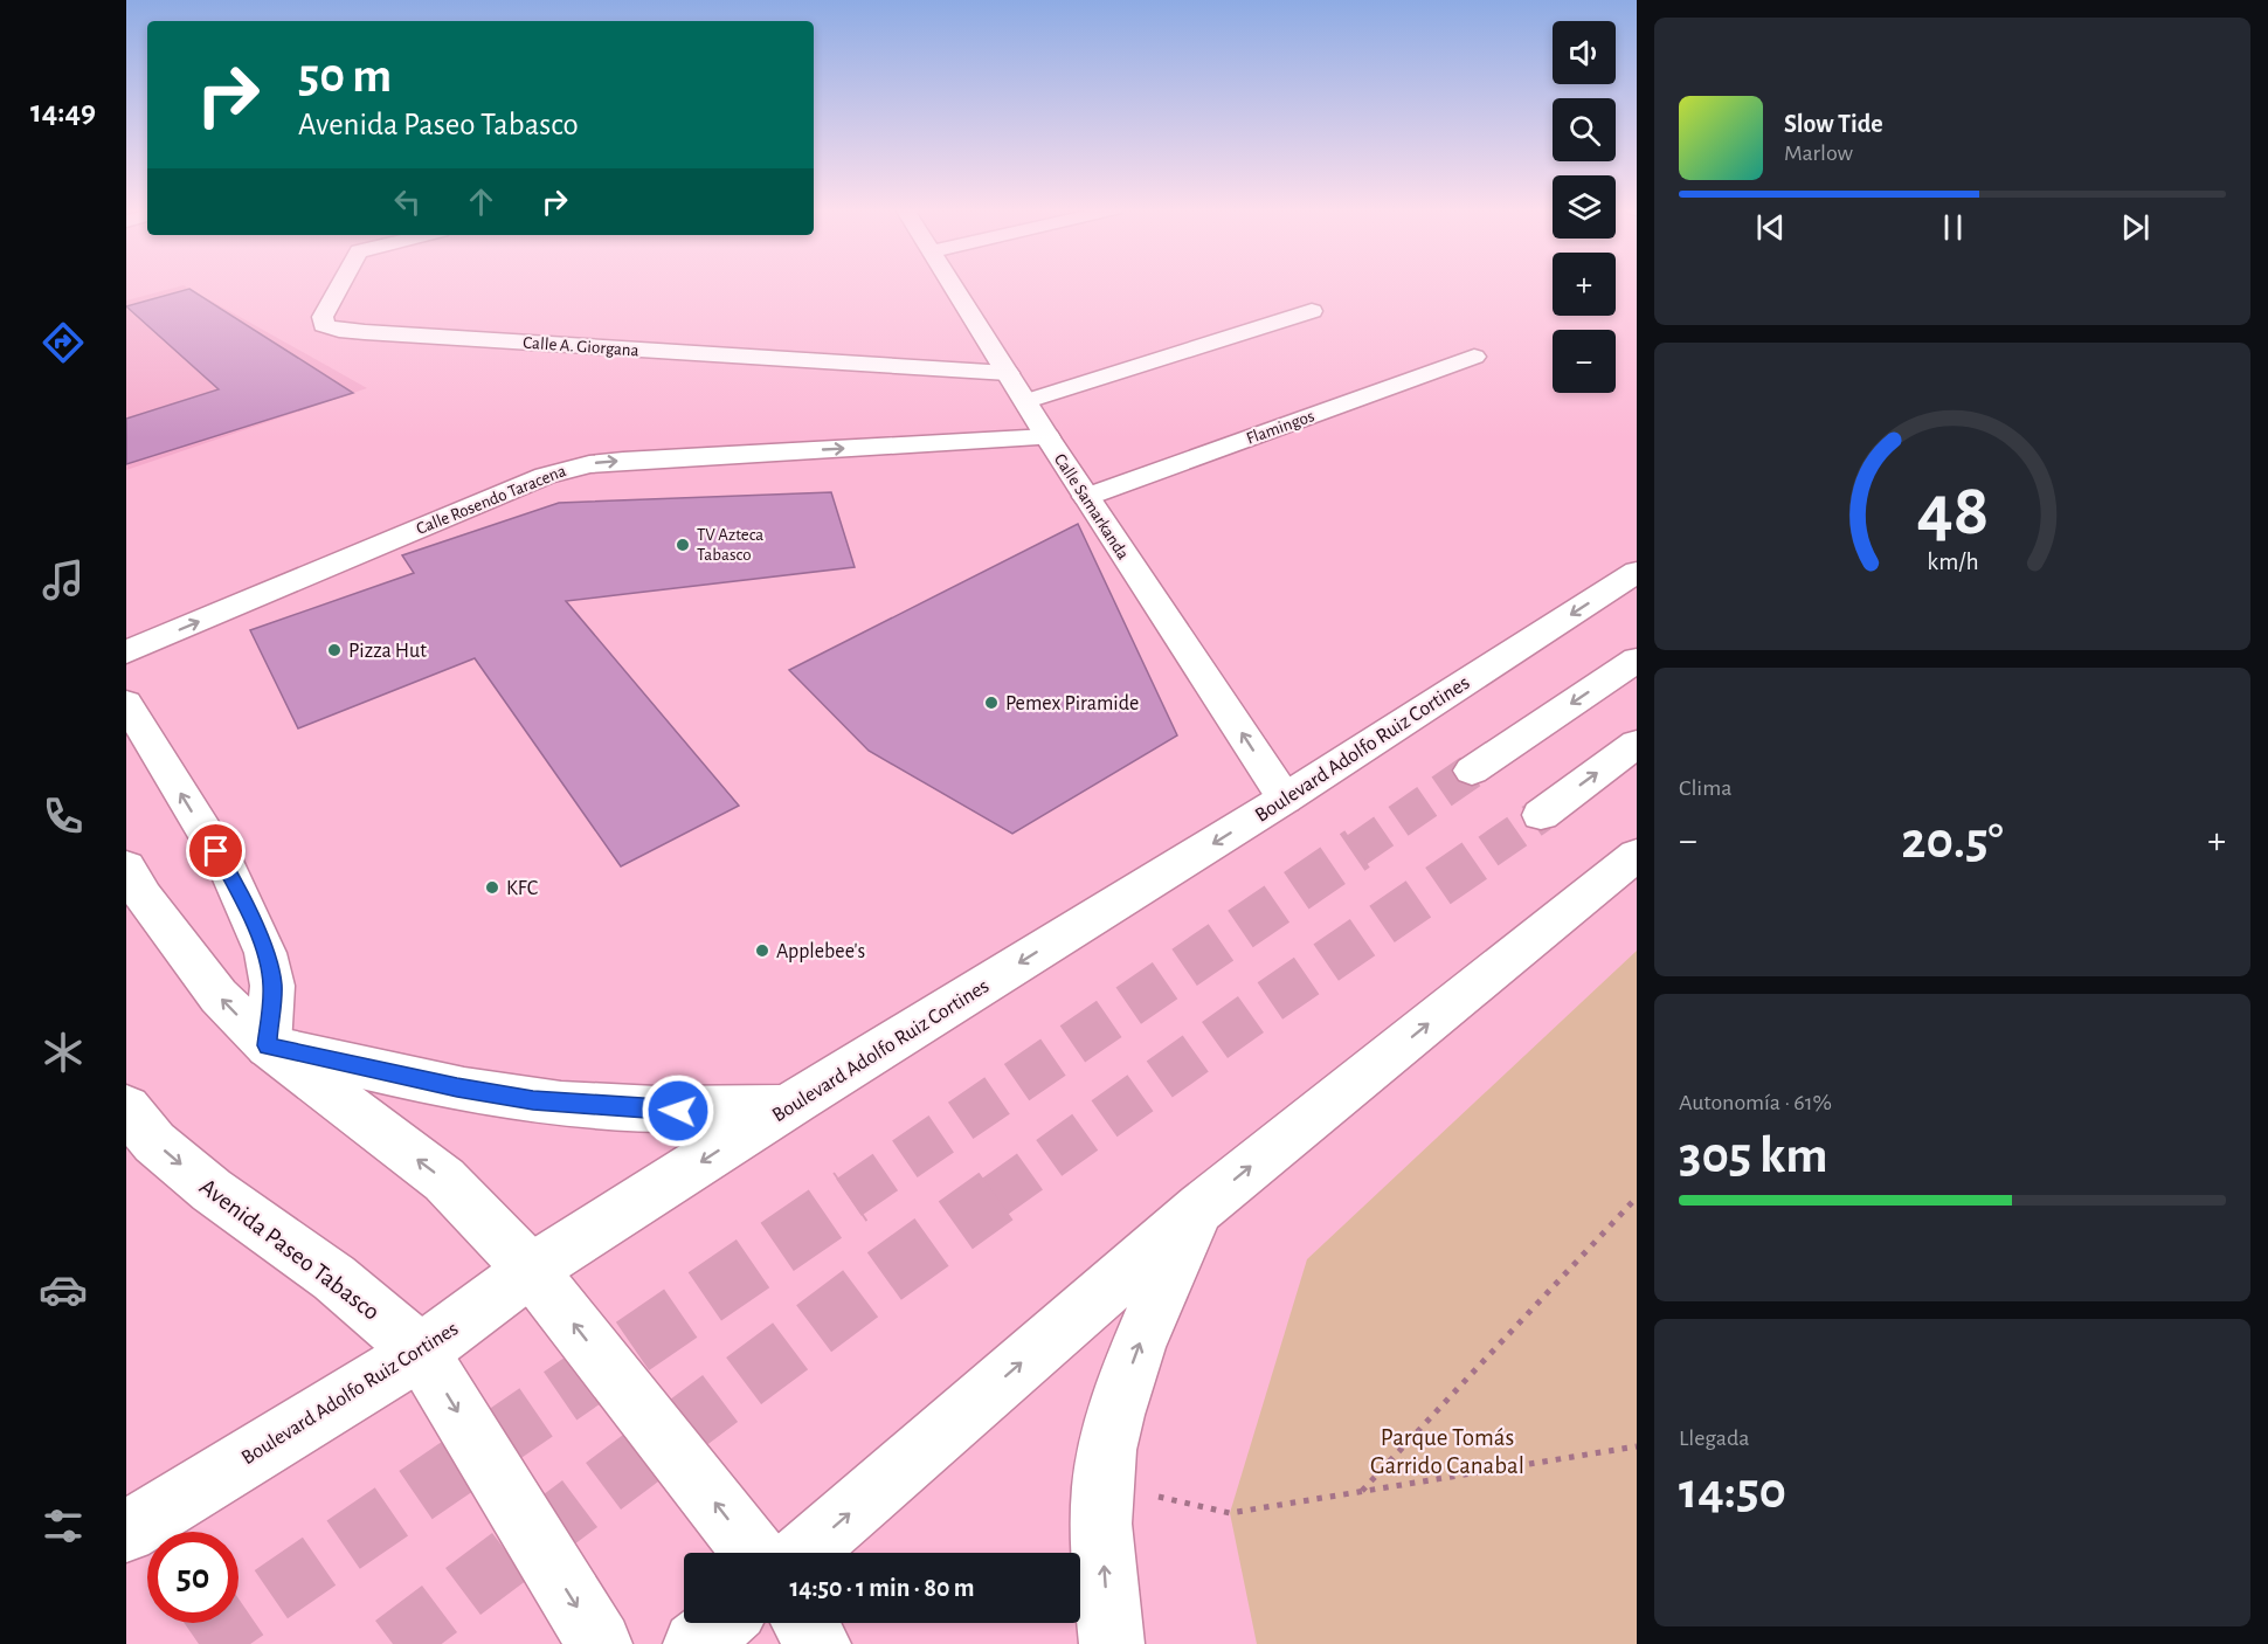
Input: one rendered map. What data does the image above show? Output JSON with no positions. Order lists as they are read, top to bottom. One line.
{"streets":{"main road":["Calle A. Giorgana","Flamingos","Calle Rosendo Taracena","Calle Samarkanda","Boulevard Adolfo Ruiz Cortines","Avenida Paseo Tabasco"]},"crossings":[["Calle A. Giorgana","Calle Samarkanda"],["Flamingos","Calle Samarkanda"],["Calle Rosendo Taracena","Calle Samarkanda"],["Calle Samarkanda","Boulevard Adolfo Ruiz Cortines"],["Boulevard Adolfo Ruiz Cortines","Avenida Paseo Tabasco"]],"one_way":["Calle Rosendo Taracena","Calle Samarkanda"],"parks":["Parque Tomás Garrido Canabal"],"places":["TV Azteca Tabasco","Pizza Hut","Pemex Piramide","KFC","Applebee's"],"page":{"tabs":"14:49","map_buttons":["+","−"],"turn":["50 m","Avenida Paseo Tabasco"],"song":["Slow Tide","Marlow"],"tile":["Clima",["Autonomía · 61%","305 km"],["Llegada","14:50"]],"heat":["−","20.5°","+"],"limit":"50","trip":"14:50 · 1 min · 80 m","gauge":["48","km/h"]}}
